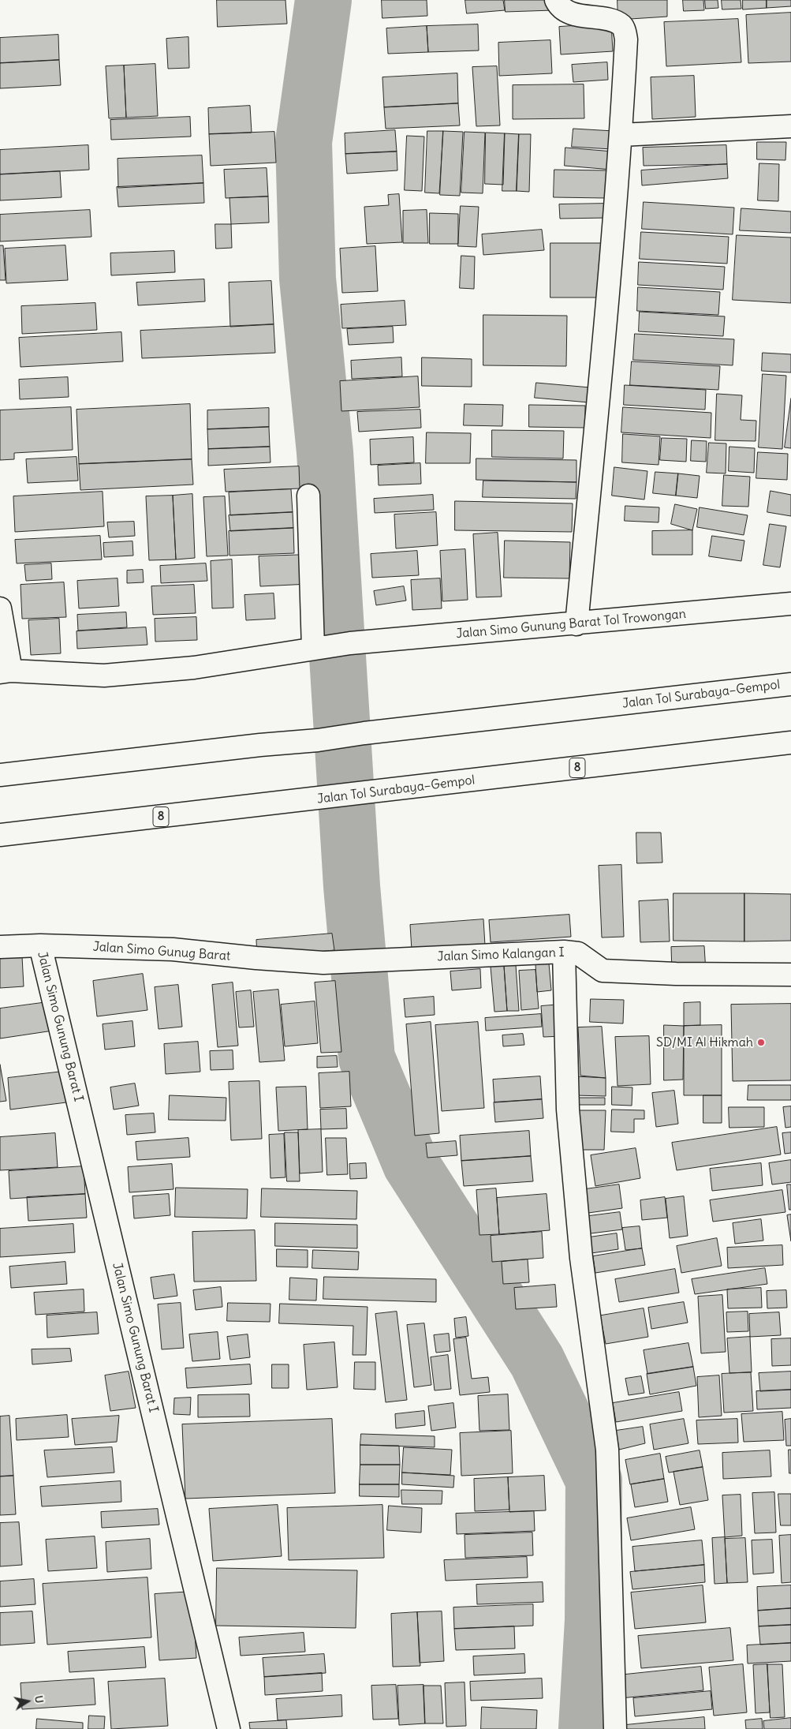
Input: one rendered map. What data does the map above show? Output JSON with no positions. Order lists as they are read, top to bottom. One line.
{"streets":{"main road":["Jalan Simo Gunung Barat Tol Trowongan","Jalan Tol Surabaya–Gempol","8","Jalan Simo Gunug Barat","Jalan Simo Kalangan I","Jalan Simo Gunung Barat I"]},"crossings":[["Jalan Simo Gunug Barat","Jalan Simo Kalangan I"],["Jalan Simo Gunug Barat","Jalan Simo Gunung Barat I"]],"places":["SD/MI Al Hikmah"],"north":"right"}
